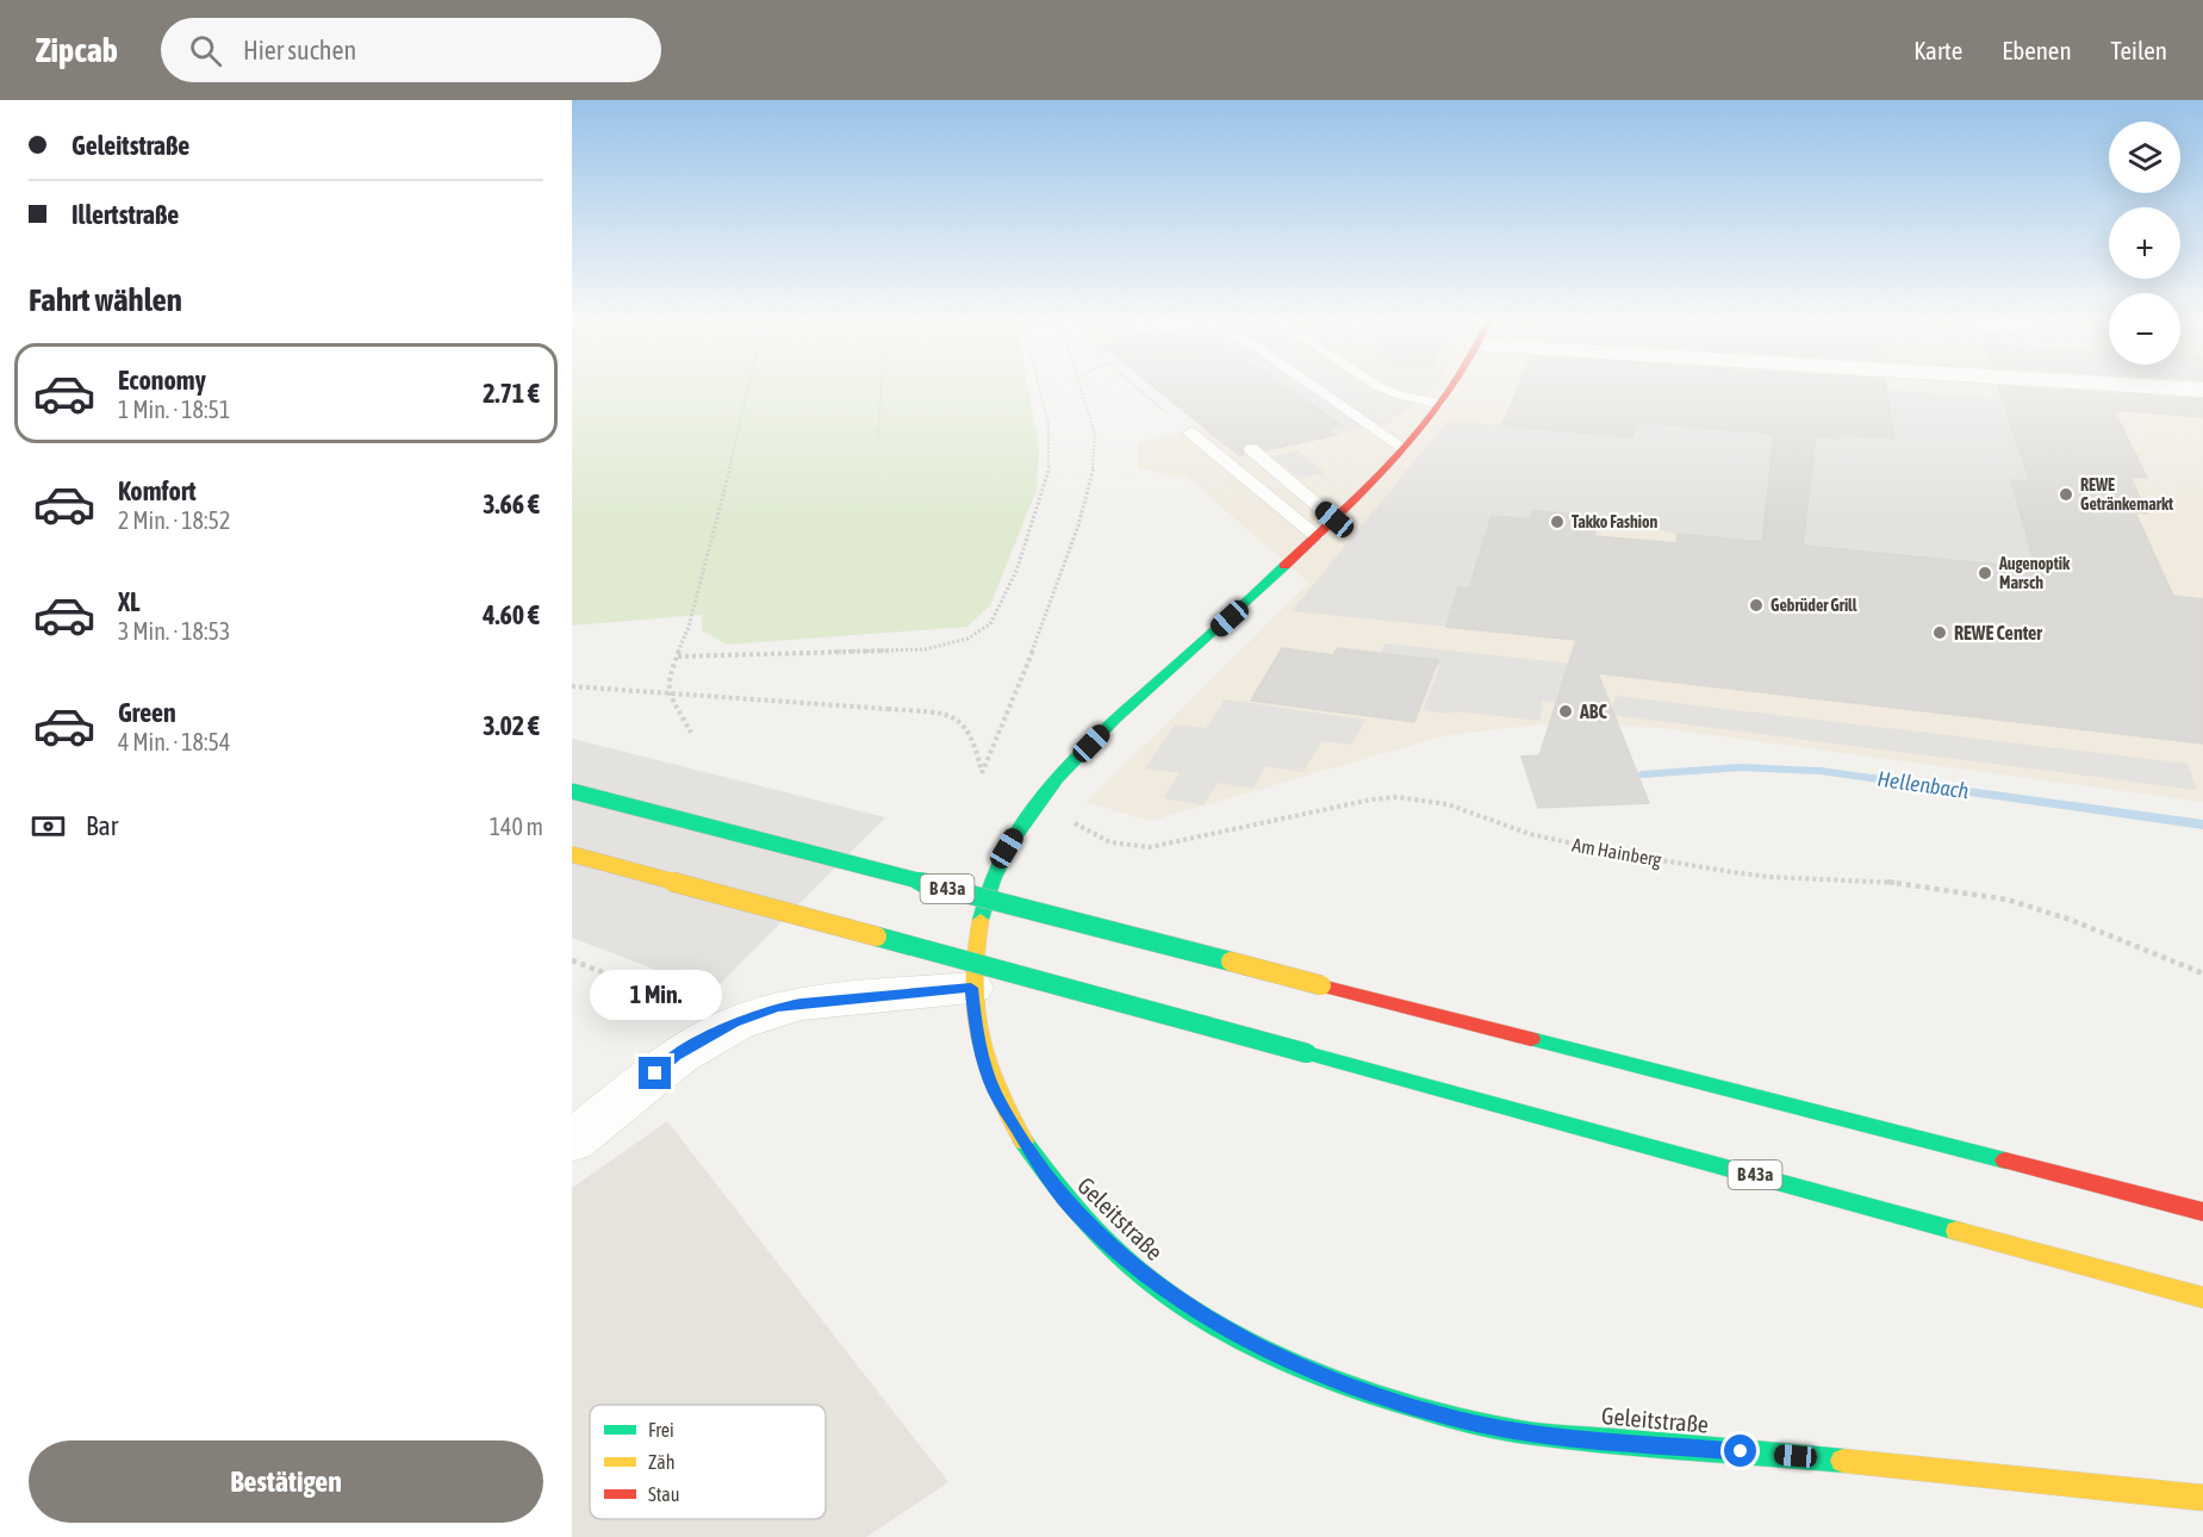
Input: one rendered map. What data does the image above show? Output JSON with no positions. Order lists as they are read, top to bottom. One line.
{"streets":{"main road":["B 43a","Geleitstraße"],"path":["Am Hainberg"]},"crossings":[["Am Hainberg","Geleitstraße"]],"water":["Hellenbach"],"places":["REWE Getränkemarkt","Takko Fashion","Augenoptik Marsch","Gebrüder Grill","REWE Center","ABC"],"legend":["Frei","Zäh","Stau"],"page":{"header":"Zipcab","search":"Hier suchen","nav":["Karte","Ebenen","Teilen"],"banner":["Geleitstraße","Illertstraße"],"map_buttons":["+","−"],"heading":"Fahrt wählen","list":[{"name":"Economy","note":"1 Min. · 18:51","value":"2.71 €"},{"name":"Komfort","note":"2 Min. · 18:52","value":"3.66 €"},{"name":"XL","note":"3 Min. · 18:53","value":"4.60 €"},{"name":"Green","note":"4 Min. · 18:54","value":"3.02 €"}],"pay":["Bar","140 m"],"bubble":"1 Min.","buttons":"Bestätigen"}}
